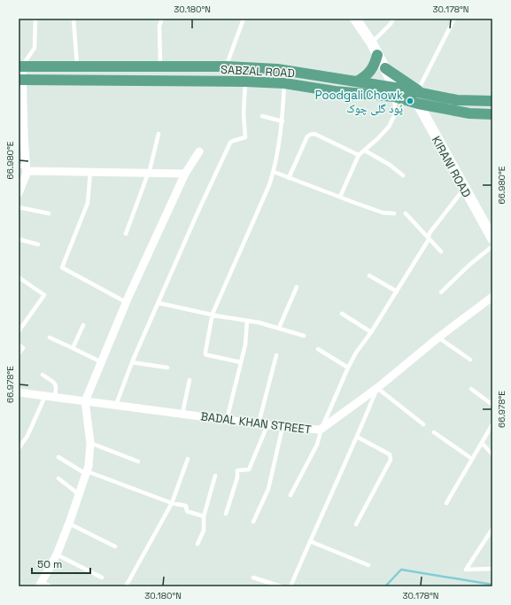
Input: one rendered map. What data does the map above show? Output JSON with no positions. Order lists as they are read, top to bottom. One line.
{"streets":{"main road":["SABZAL ROAD","KIRANI ROAD"],"street":["BADAL KHAN STREET"]},"crossings":[["SABZAL ROAD","KIRANI ROAD"]],"places":["Poodgali Chowk پُود گلی چوک"],"scale_bar":"50 m","coordinates":["30.180°N","30.178°N","66.980°E","66.978°E"]}
